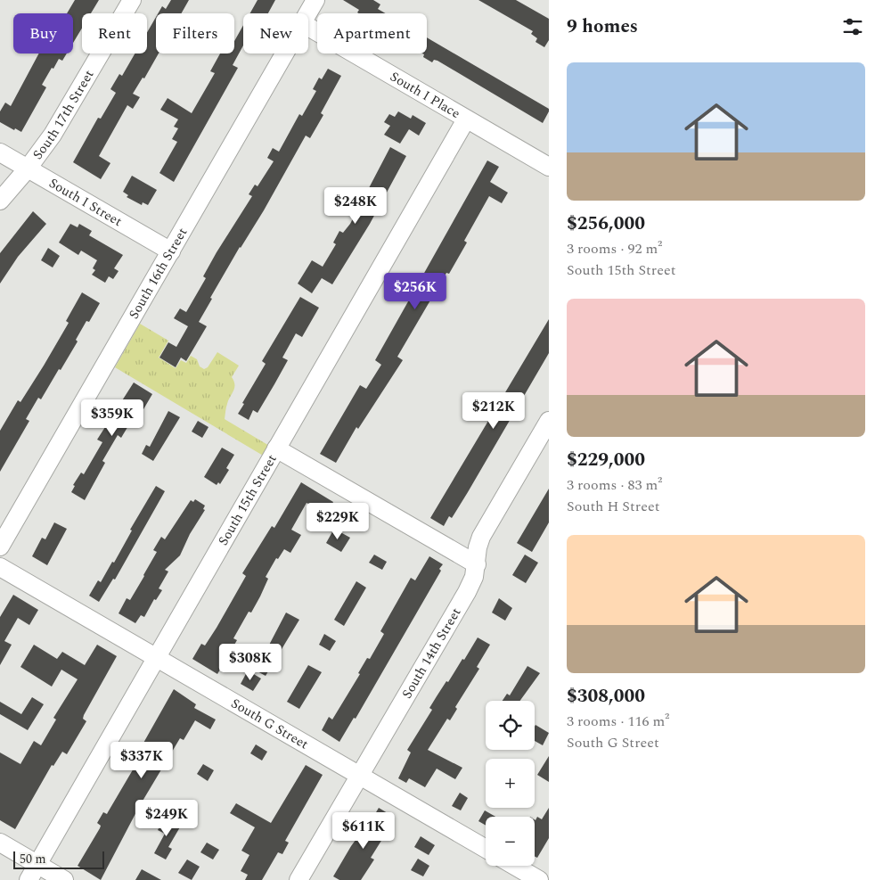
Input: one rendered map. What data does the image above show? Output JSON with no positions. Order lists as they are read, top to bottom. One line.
{"streets":{"street":["South I Place","South 17th Street","South I Street","South 16th Street","South 15th Street","South 14th Street","South G Street"]},"crossings":[["South I Place","South 15th Street"],["South 17th Street","South I Street"],["South I Street","South 16th Street"],["South 15th Street","South G Street"],["South 14th Street","South G Street"]],"scale_bar":"50 m","page":{"heading":"9 homes","chip":["Buy","Rent","Filters","New","Apartment"],"list":[{"name":"$256,000","note":"3 rooms · 92 m² · South 15th Street"},{"name":"$229,000","note":"3 rooms · 83 m² · South H Street"},{"name":"$308,000","note":"3 rooms · 116 m² · South G Street"}],"price":["$248K","$256K","$212K","$359K","$229K","$308K","$337K","$249K","$611K"],"map_buttons":["+","−"],"scale":"50 m"}}
